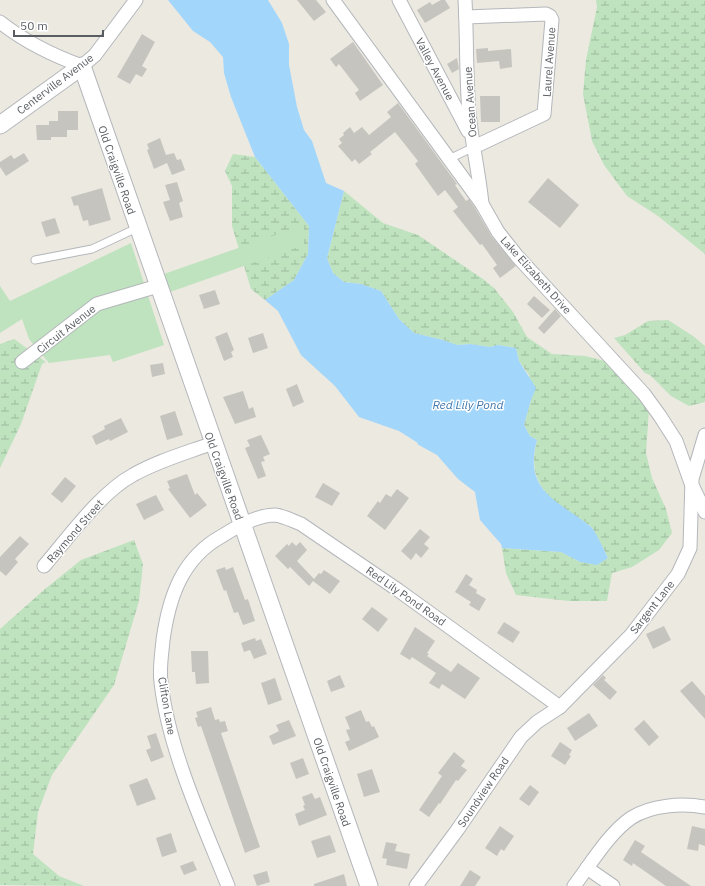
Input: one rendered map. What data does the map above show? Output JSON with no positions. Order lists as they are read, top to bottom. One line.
{"streets":{"street":["Laurel Avenue","Valley Avenue","Centerville Avenue","Ocean Avenue","Old Craigville Road","Lake Elizabeth Drive","Circuit Avenue","Raymond Street","Red Lily Pond Road","Sargent Lane","Clifton Lane","Soundview Road"]},"crossings":[["Laurel Avenue","Valley Avenue"],["Laurel Avenue","Ocean Avenue"],["Valley Avenue","Ocean Avenue"],["Centerville Avenue","Old Craigville Road"],["Ocean Avenue","Lake Elizabeth Drive"],["Old Craigville Road","Circuit Avenue"],["Old Craigville Road","Raymond Street"],["Old Craigville Road","Red Lily Pond Road"],["Old Craigville Road","Clifton Lane"],["Lake Elizabeth Drive","Sargent Lane"],["Red Lily Pond Road","Sargent Lane"],["Red Lily Pond Road","Clifton Lane"],["Red Lily Pond Road","Soundview Road"],["Sargent Lane","Soundview Road"]],"water":["Red Lily Pond"],"scale_bar":"50 m"}
